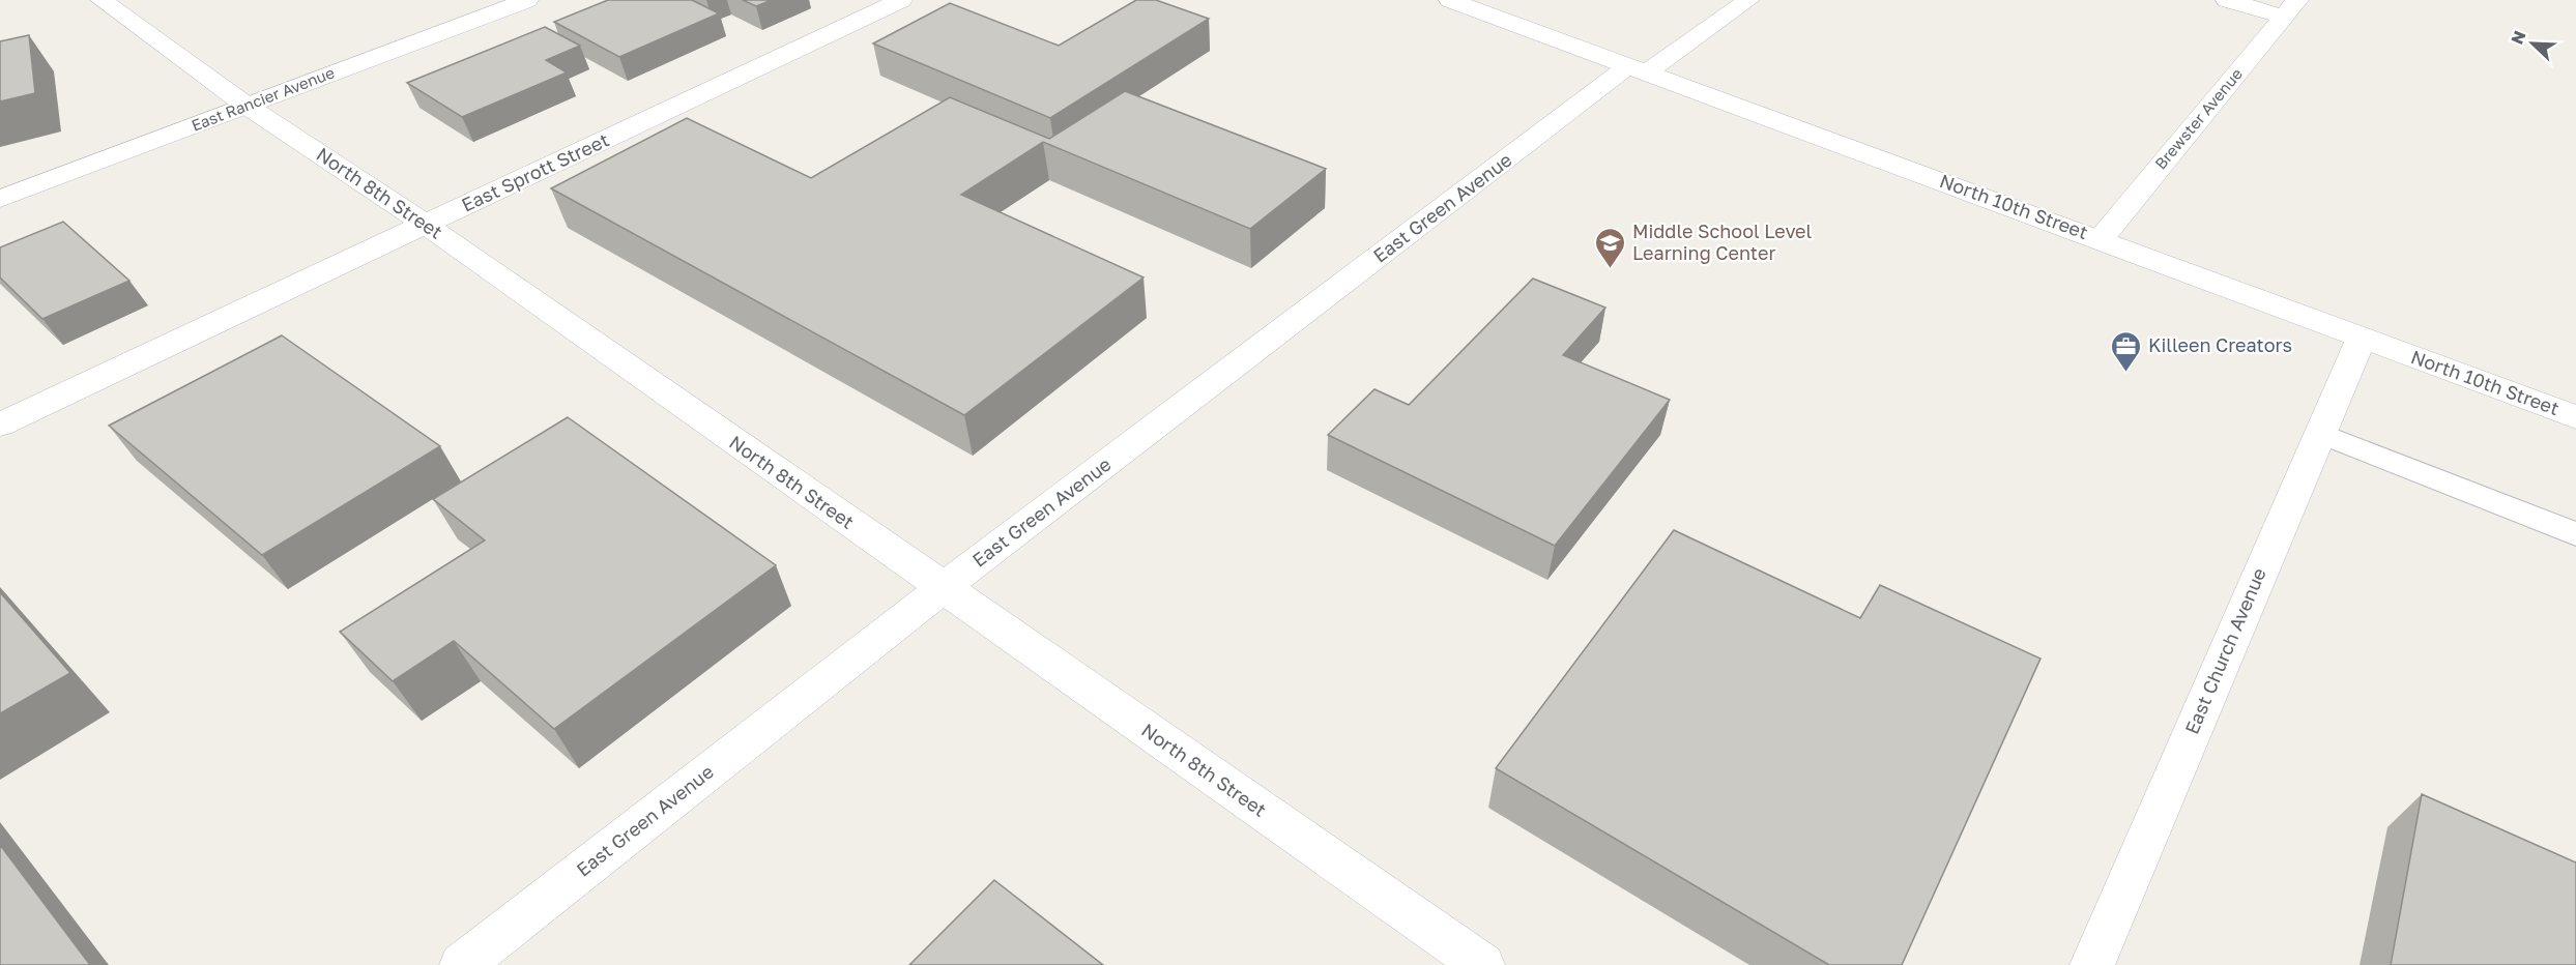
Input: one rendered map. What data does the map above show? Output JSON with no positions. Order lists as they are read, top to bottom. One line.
{"streets":{"street":["East Rancier Avenue","Brewster Avenue","East Sprott Street","North 8th Street","North 10th Street","East Green Avenue","East Church Avenue"]},"crossings":[["East Rancier Avenue","North 8th Street"],["Brewster Avenue","North 10th Street"],["East Sprott Street","North 8th Street"],["North 8th Street","East Green Avenue"],["North 10th Street","East Green Avenue"],["North 10th Street","East Church Avenue"]],"places":{"school or university":["Middle School Level Learning Center"],"office":["Killeen Creators"]},"north":"top left"}
